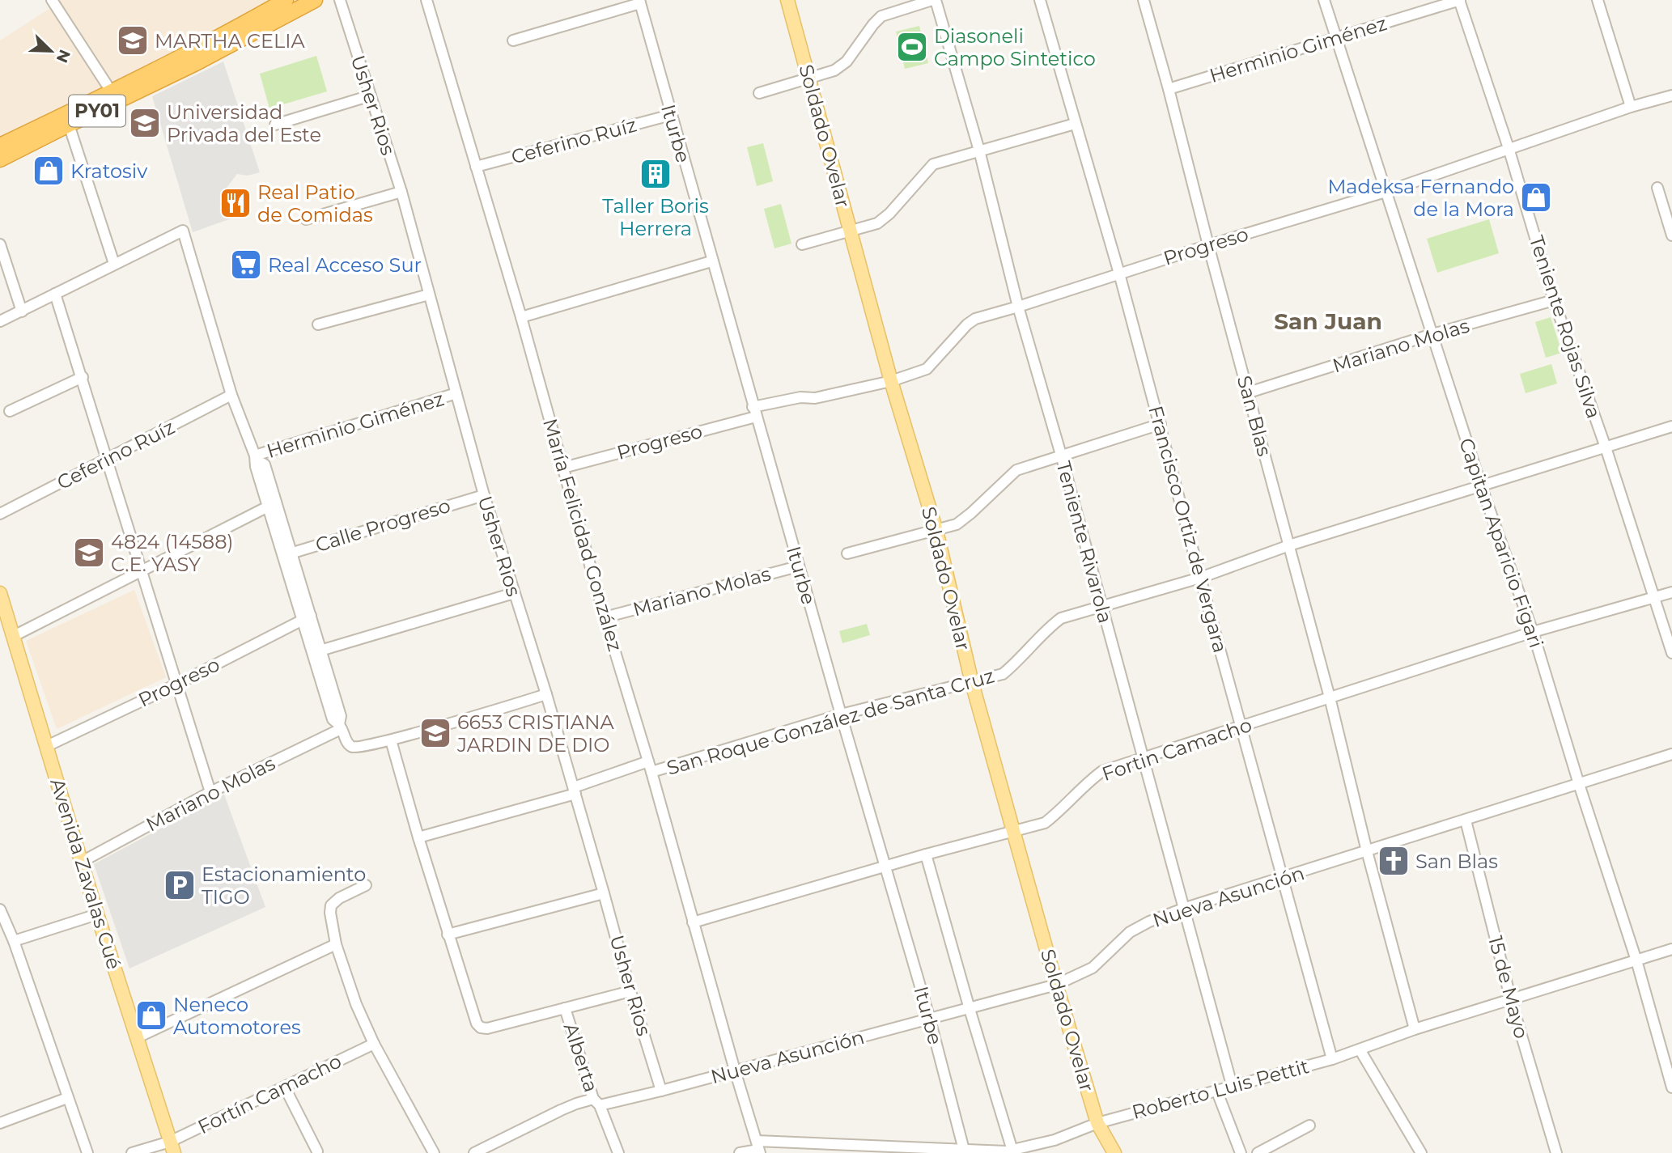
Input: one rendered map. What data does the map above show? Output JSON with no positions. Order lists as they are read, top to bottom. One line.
{"streets":{"highway":["PY01"],"main road":["Soldado Ovelar","Avenida Zavalas Cué"],"street":["Herminio Giménez","Usher Rios","Iturbe","Ceferino Ruíz","Progreso","Teniente Rojas Silva","Mariano Molas","San Blas","Calle Progreso","Francisco Ortiz de Vergara","María Felicidad González","Teniente Rivarola","Capitan Aparicio Figari","San Roque González de Santa Cruz","Fortin Camacho","Nueva Asunción","15 de Mayo","Alberta","Roberto Luis Pettit","Fortín Camacho"]},"crossings":[["Herminio Giménez","Usher Rios"],["Herminio Giménez","Teniente Rojas Silva"],["Herminio Giménez","San Blas"],["Herminio Giménez","Capitan Aparicio Figari"],["Usher Rios","Calle Progreso"],["Usher Rios","San Roque González de Santa Cruz"],["Usher Rios","Nueva Asunción"],["Iturbe","Ceferino Ruíz"],["Iturbe","Progreso"],["Iturbe","Mariano Molas"],["Iturbe","San Roque González de Santa Cruz"],["Iturbe","Fortin Camacho"],["Iturbe","Nueva Asunción"],["Iturbe","Roberto Luis Pettit"],["Soldado Ovelar","Progreso"],["Soldado Ovelar","San Roque González de Santa Cruz"],["Soldado Ovelar","Fortin Camacho"],["Soldado Ovelar","Nueva Asunción"],["Soldado Ovelar","Roberto Luis Pettit"],["Ceferino Ruíz","María Felicidad González"],["Progreso","Teniente Rojas Silva"],["Progreso","San Blas"],["Progreso","Francisco Ortiz de Vergara"],["Progreso","María Felicidad González"],["Progreso","Teniente Rivarola"],["Progreso","Capitan Aparicio Figari"],["Progreso","Avenida Zavalas Cué"],["Teniente Rojas Silva","Mariano Molas"],["Teniente Rojas Silva","San Roque González de Santa Cruz"],["Teniente Rojas Silva","Fortin Camacho"],["Mariano Molas","San Blas"],["Mariano Molas","María Felicidad González"],["Mariano Molas","Capitan Aparicio Figari"],["Mariano Molas","Avenida Zavalas Cué"],["San Blas","San Roque González de Santa Cruz"],["San Blas","Fortin Camacho"],["San Blas","Nueva Asunción"],["San Blas","Roberto Luis Pettit"],["Francisco Ortiz de Vergara","San Roque González de Santa Cruz"],["Francisco Ortiz de Vergara","Fortin Camacho"],["Francisco Ortiz de Vergara","Nueva Asunción"],["Francisco Ortiz de Vergara","Roberto Luis Pettit"],["María Felicidad González","San Roque González de Santa Cruz"],["María Felicidad González","Fortin Camacho"],["María Felicidad González","Nueva Asunción"],["Teniente Rivarola","San Roque González de Santa Cruz"],["Teniente Rivarola","Fortin Camacho"],["Teniente Rivarola","Nueva Asunción"],["Teniente Rivarola","Roberto Luis Pettit"],["Capitan Aparicio Figari","San Roque González de Santa Cruz"],["Capitan Aparicio Figari","Fortin Camacho"],["Capitan Aparicio Figari","Nueva Asunción"],["Capitan Aparicio Figari","Roberto Luis Pettit"],["Avenida Zavalas Cué","Fortín Camacho"],["Nueva Asunción","15 de Mayo"],["Nueva Asunción","Alberta"],["15 de Mayo","Roberto Luis Pettit"]],"districts":["San Juan"],"places":{"school or university":["MARTHA CELIA","Universidad Privada del Este","4824 (14588) C.E. YASY","6653 CRISTIANA JARDIN DE DIO"],"sports":["Diasoneli Campo Sintetico"],"shop":["Kratosiv","Madeksa Fernando de la Mora","Neneco Automotores"],"building":["Taller Boris Herrera"],"restaurant":["Real Patio de Comidas"],"supermarket":["Real Acceso Sur"],"church":["San Blas"],"parking":["Estacionamiento TIGO"]},"north":"bottom right"}
